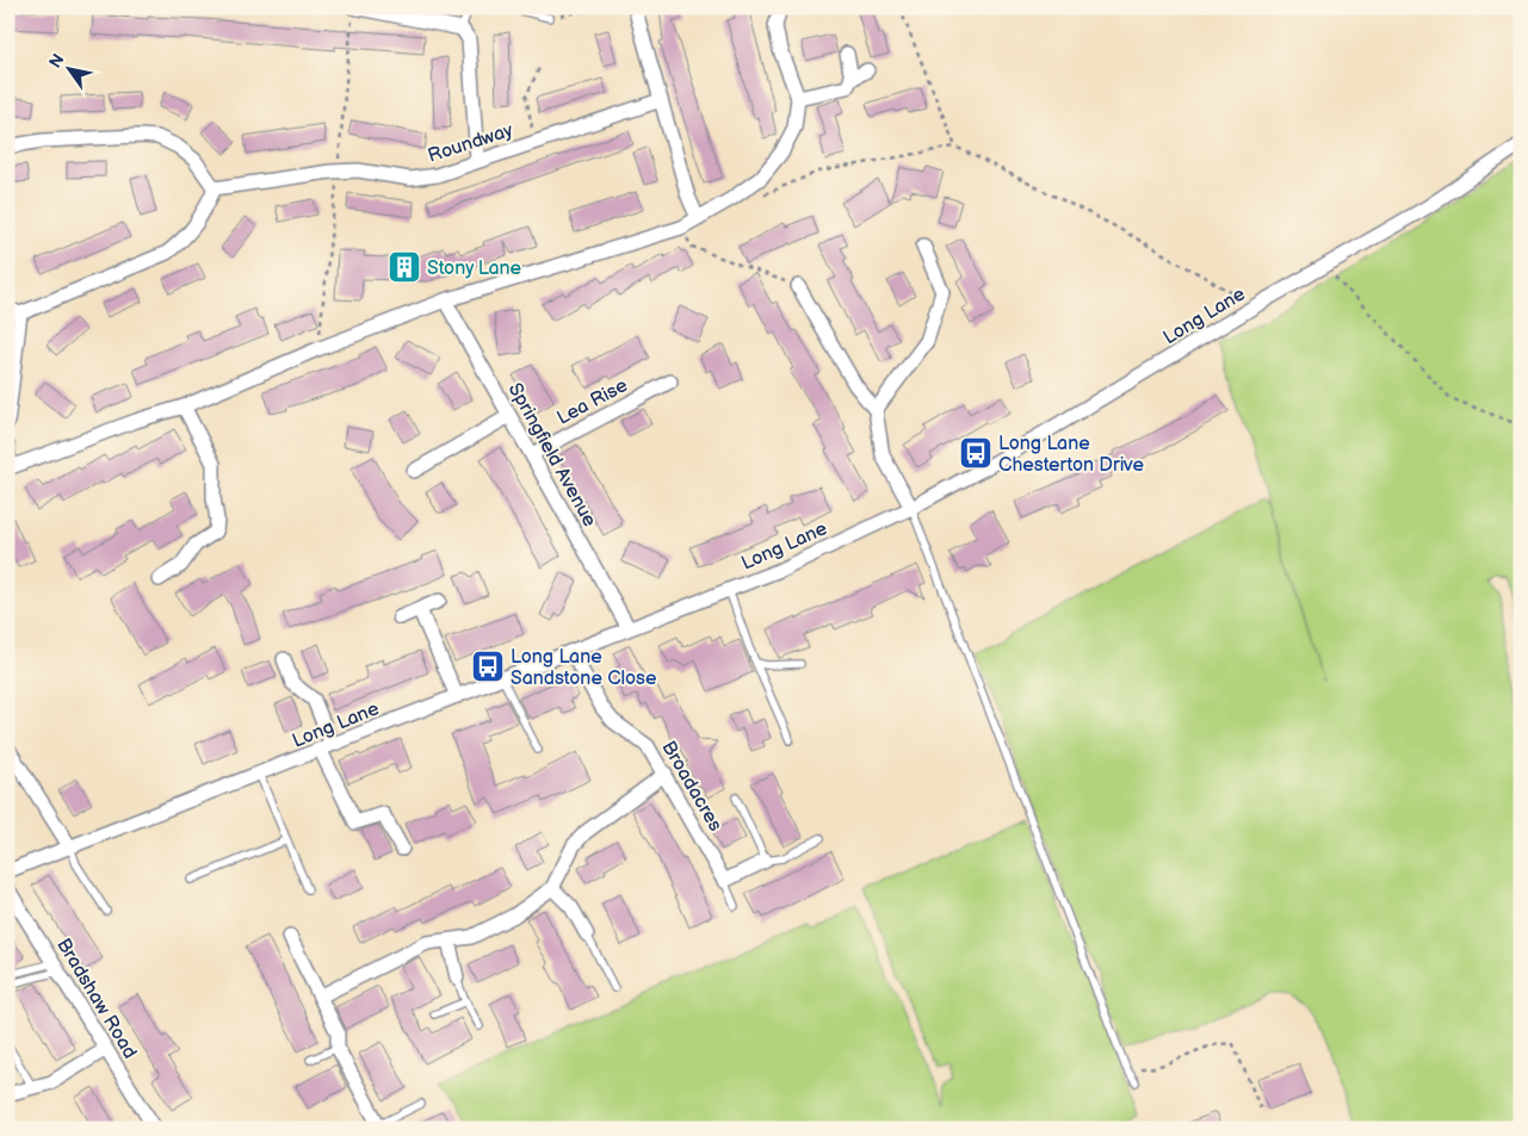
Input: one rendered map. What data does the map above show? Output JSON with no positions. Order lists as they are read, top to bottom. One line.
{"streets":{"street":["Roundway","Long Lane","Lea Rise","Springfield Avenue","Broadacres","Bradshaw Road"]},"crossings":[["Long Lane","Springfield Avenue"],["Long Lane","Broadacres"],["Lea Rise","Springfield Avenue"]],"places":{"building":["Stony Lane"],"bus stop":["Long Lane Chesterton Drive","Long Lane Sandstone Close"]},"north":"top left"}
